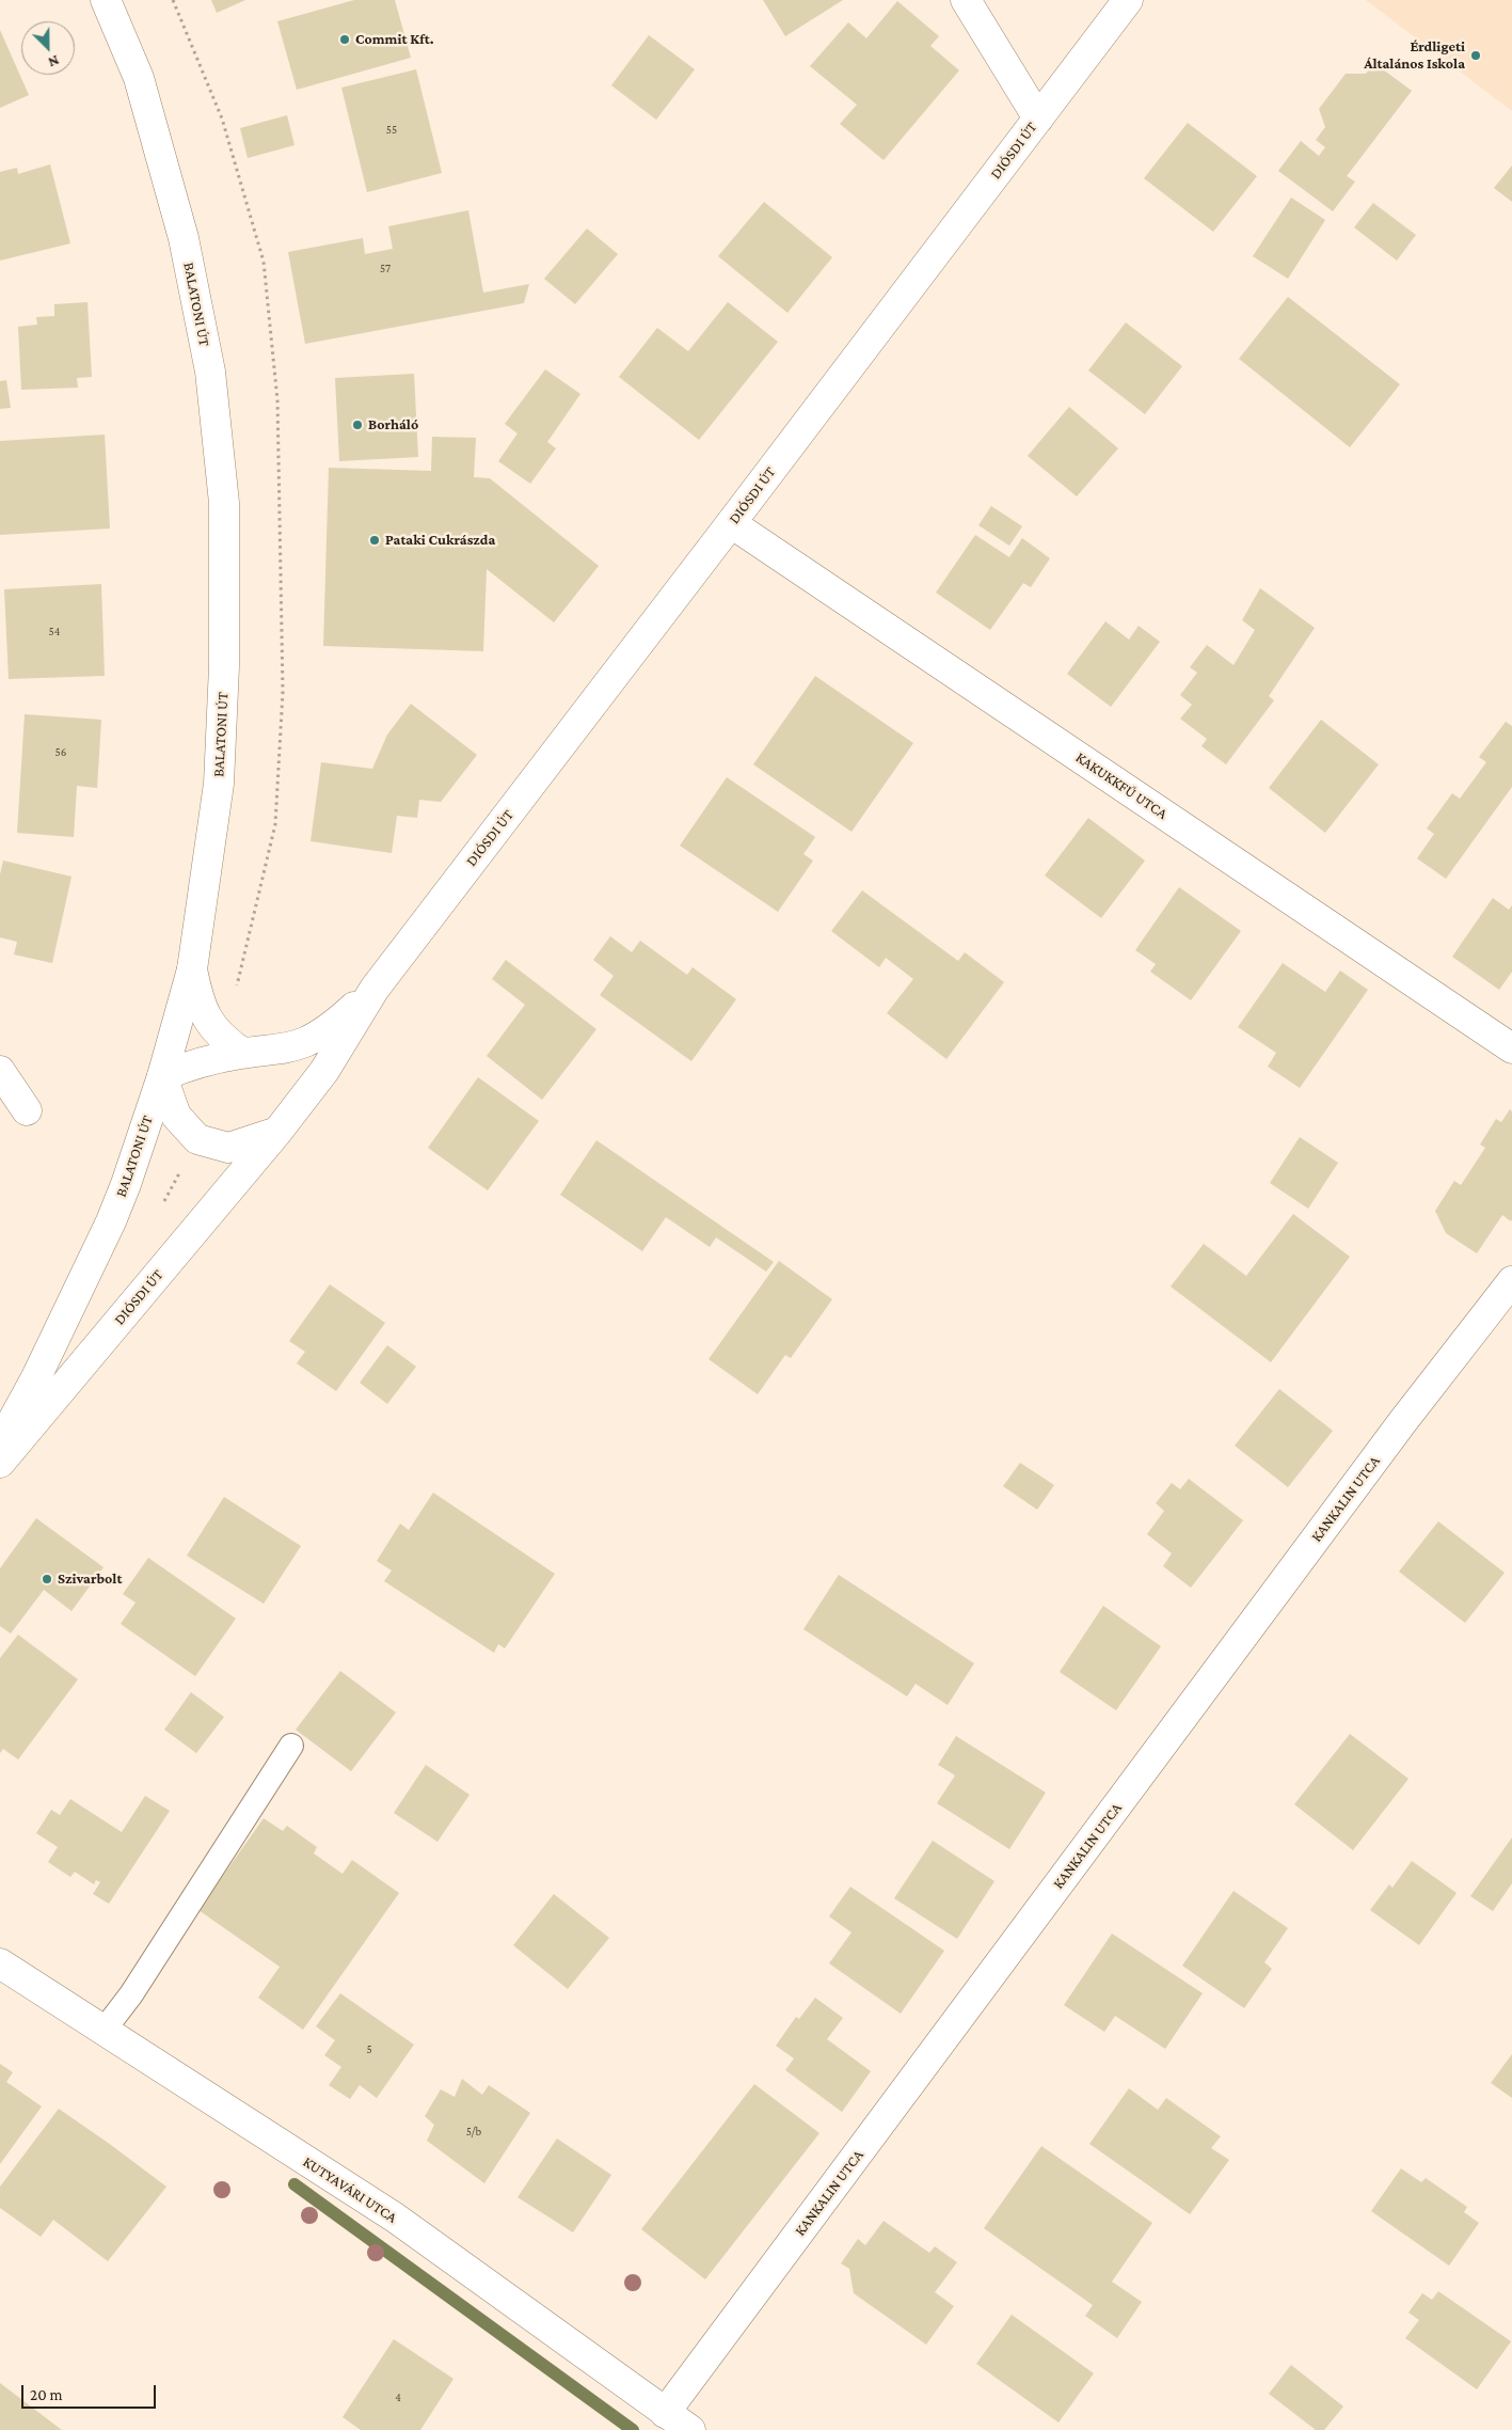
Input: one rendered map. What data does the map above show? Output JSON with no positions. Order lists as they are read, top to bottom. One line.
{"streets":{"main road":["DIÓSDI ÚT","BALATONI ÚT","KAKUKKFŰ UTCA","KANKALIN UTCA","KUTYAVÁRI UTCA"]},"crossings":[["DIÓSDI ÚT","BALATONI ÚT"],["DIÓSDI ÚT","KAKUKKFŰ UTCA"],["KANKALIN UTCA","KUTYAVÁRI UTCA"]],"places":["Commit Kft.","Érdligeti Általános Iskola","Borháló","Pataki Cukrászda","Szivarbolt"],"house_numbers":["55","57","54","56","5","5/b","4"],"scale_bar":"20 m","north":"bottom right"}
